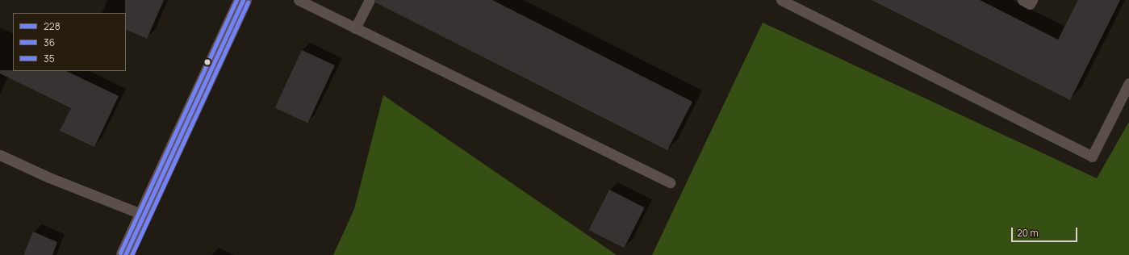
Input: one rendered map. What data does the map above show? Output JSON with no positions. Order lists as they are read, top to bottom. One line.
{"lines":["transit line 228","transit line 35","transit line 36"],"legend":["228","36","35"],"scale_bar":"20 m"}
